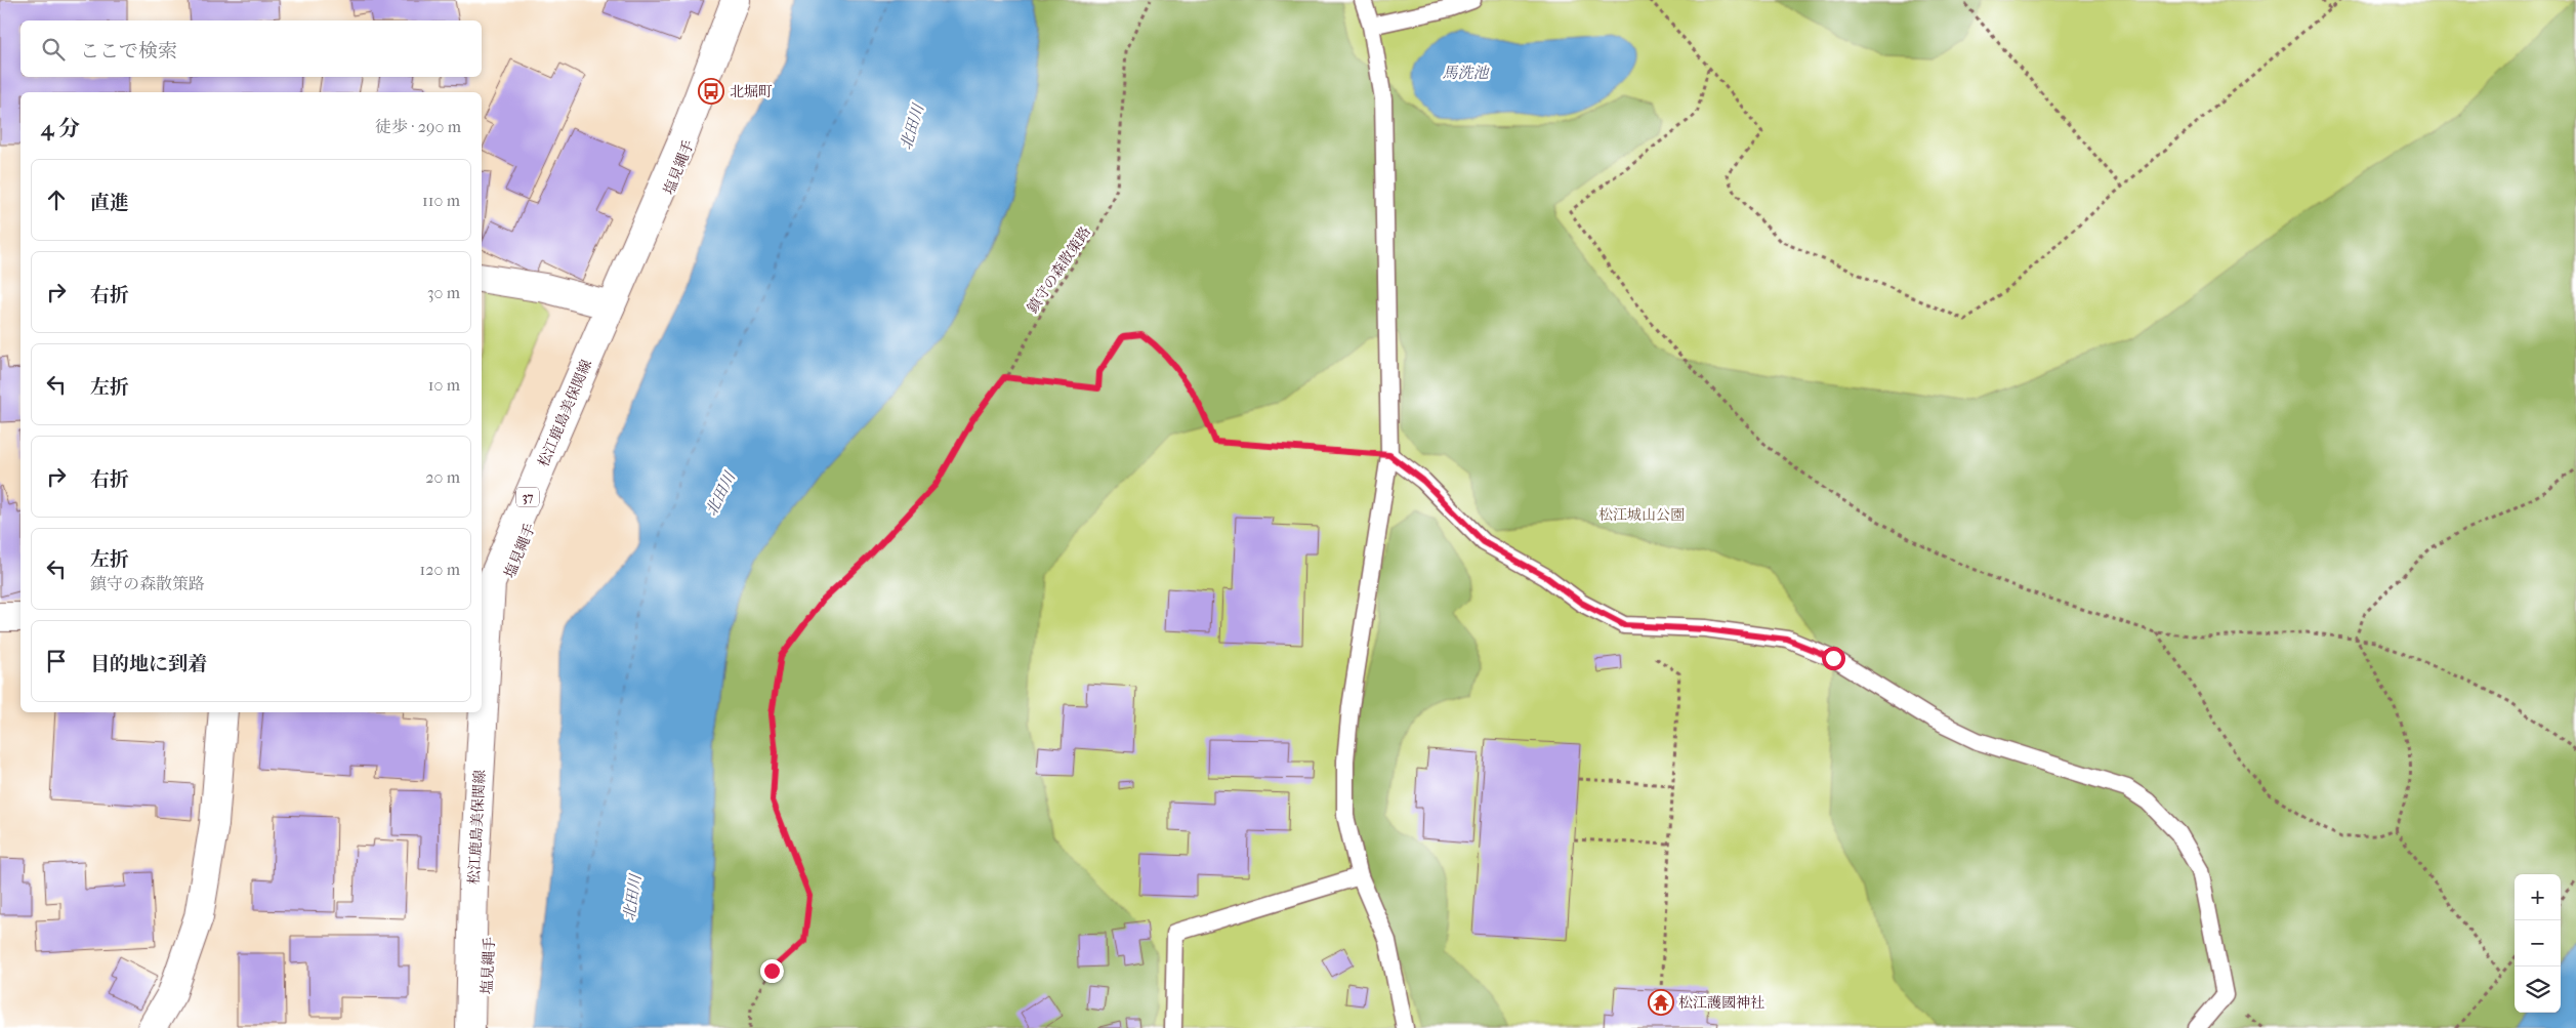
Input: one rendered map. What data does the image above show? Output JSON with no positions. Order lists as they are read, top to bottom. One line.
{"streets":{"main road":["松江鹿島美保関線","37"],"path":["鎮守の森散策路"]},"water":["馬洗池","北田川"],"parks":["松江城山公園"],"places":{"bus stop":["北堀町"],"temple":["松江護國神社"]},"page":{"search":"ここで検索","heading":["4 分","徒歩 · 290 m"],"list":[["直進","110 m"],["右折","30 m"],["左折","10 m"],["右折","20 m"],["左折","鎮守の森散策路","120 m"],"目的地に到着"],"map_buttons":["+","−"]}}
